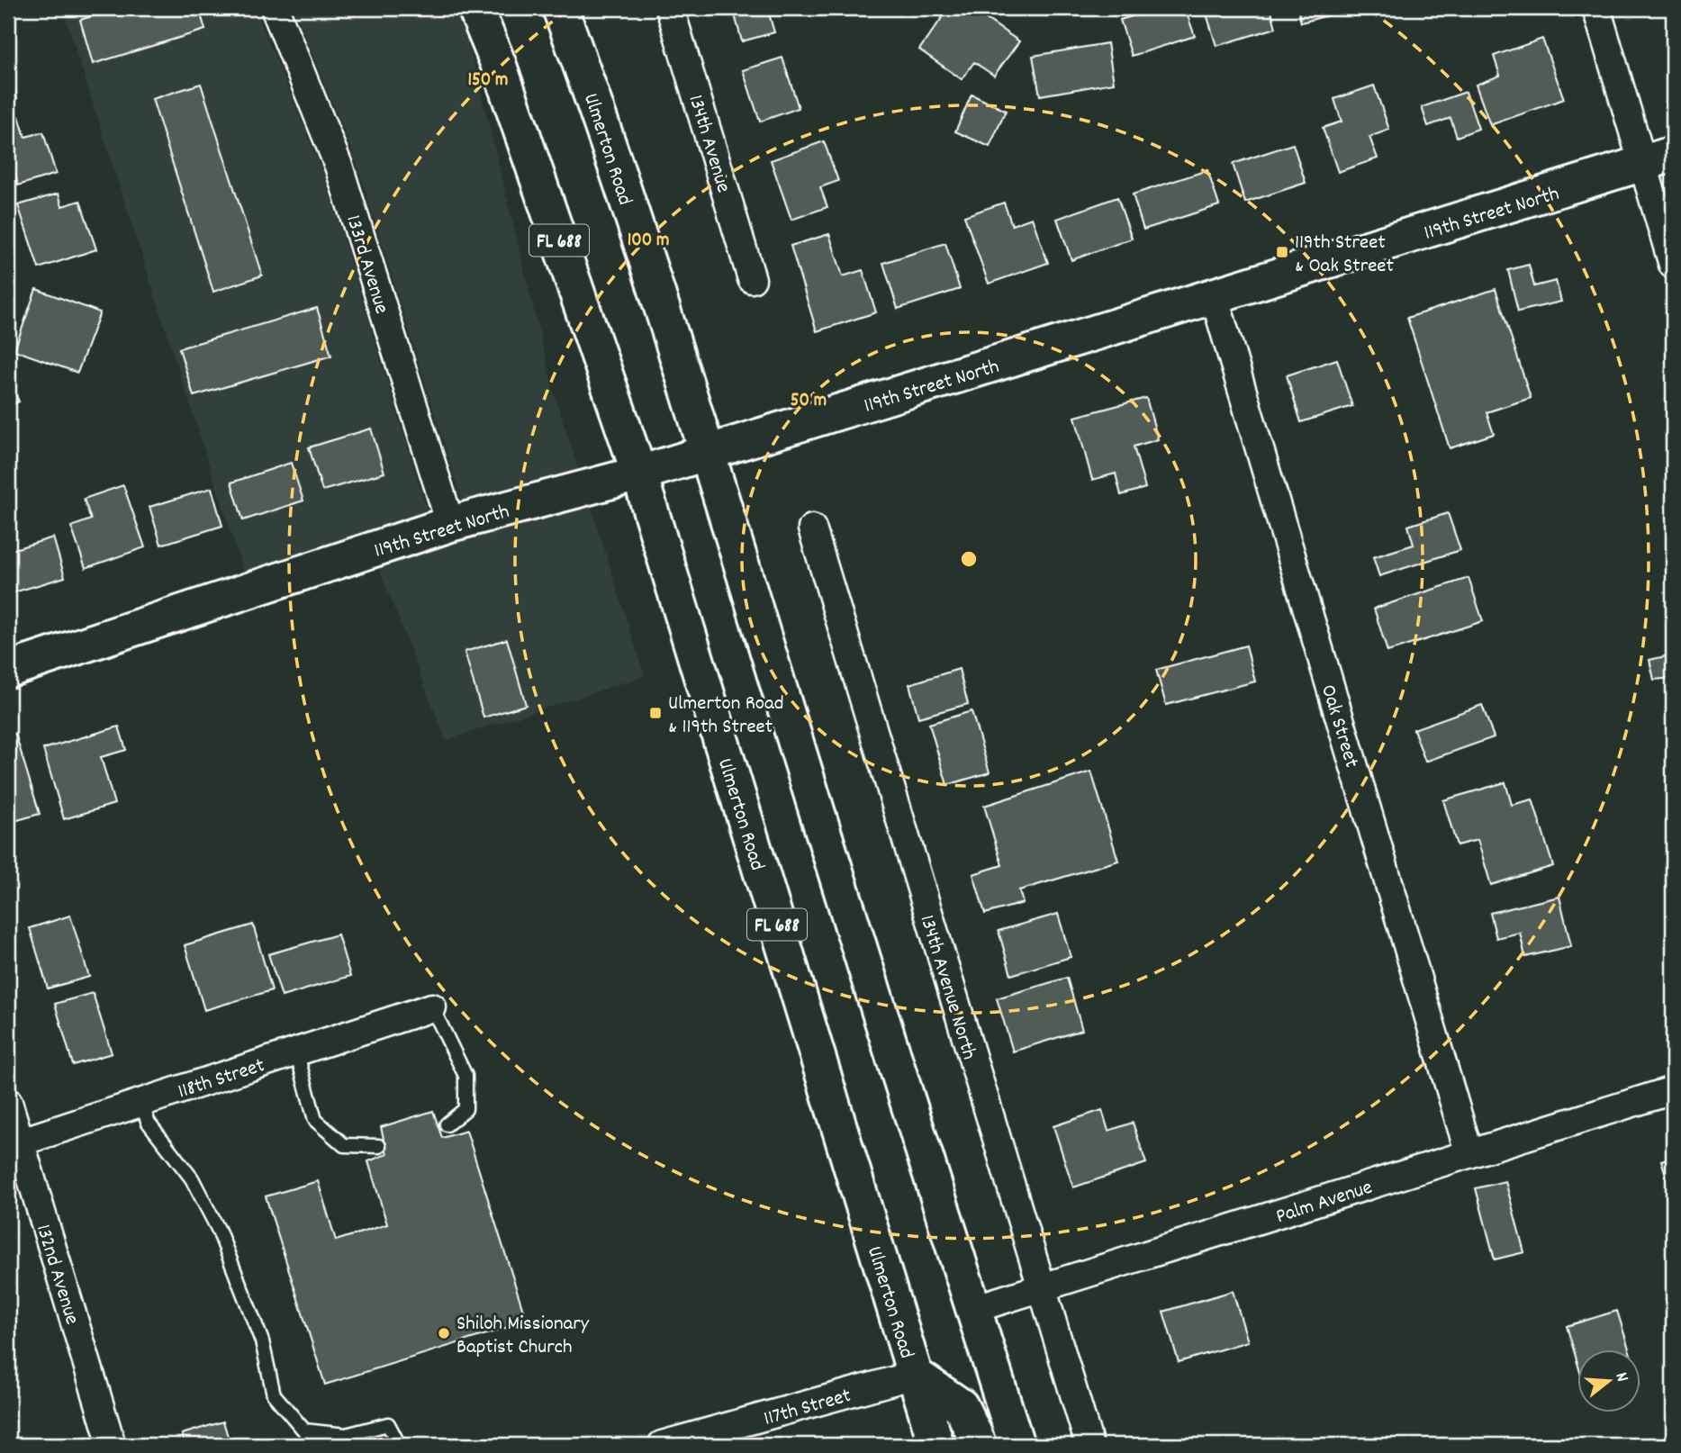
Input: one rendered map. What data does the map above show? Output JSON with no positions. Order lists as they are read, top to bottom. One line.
{"streets":{"main road":["Ulmerton Road","119th Street North","FL 688"],"street":["134th Avenue","133rd Avenue","Oak Street","134th Avenue North","118th Street","Palm Avenue","132nd Avenue","117th Street"]},"crossings":[["Ulmerton Road","119th Street North"],["Ulmerton Road","Palm Avenue"],["Ulmerton Road","117th Street"],["119th Street North","133rd Avenue"],["119th Street North","Oak Street"],["Oak Street","Palm Avenue"],["134th Avenue North","Palm Avenue"],["118th Street","132nd Avenue"]],"places":{"transit":["119th Street & Oak Street","Ulmerton Road & 119th Street"],"other":["Shiloh Missionary Baptist Church"]},"north":"right","rings":["150 m","100 m","50 m"]}
